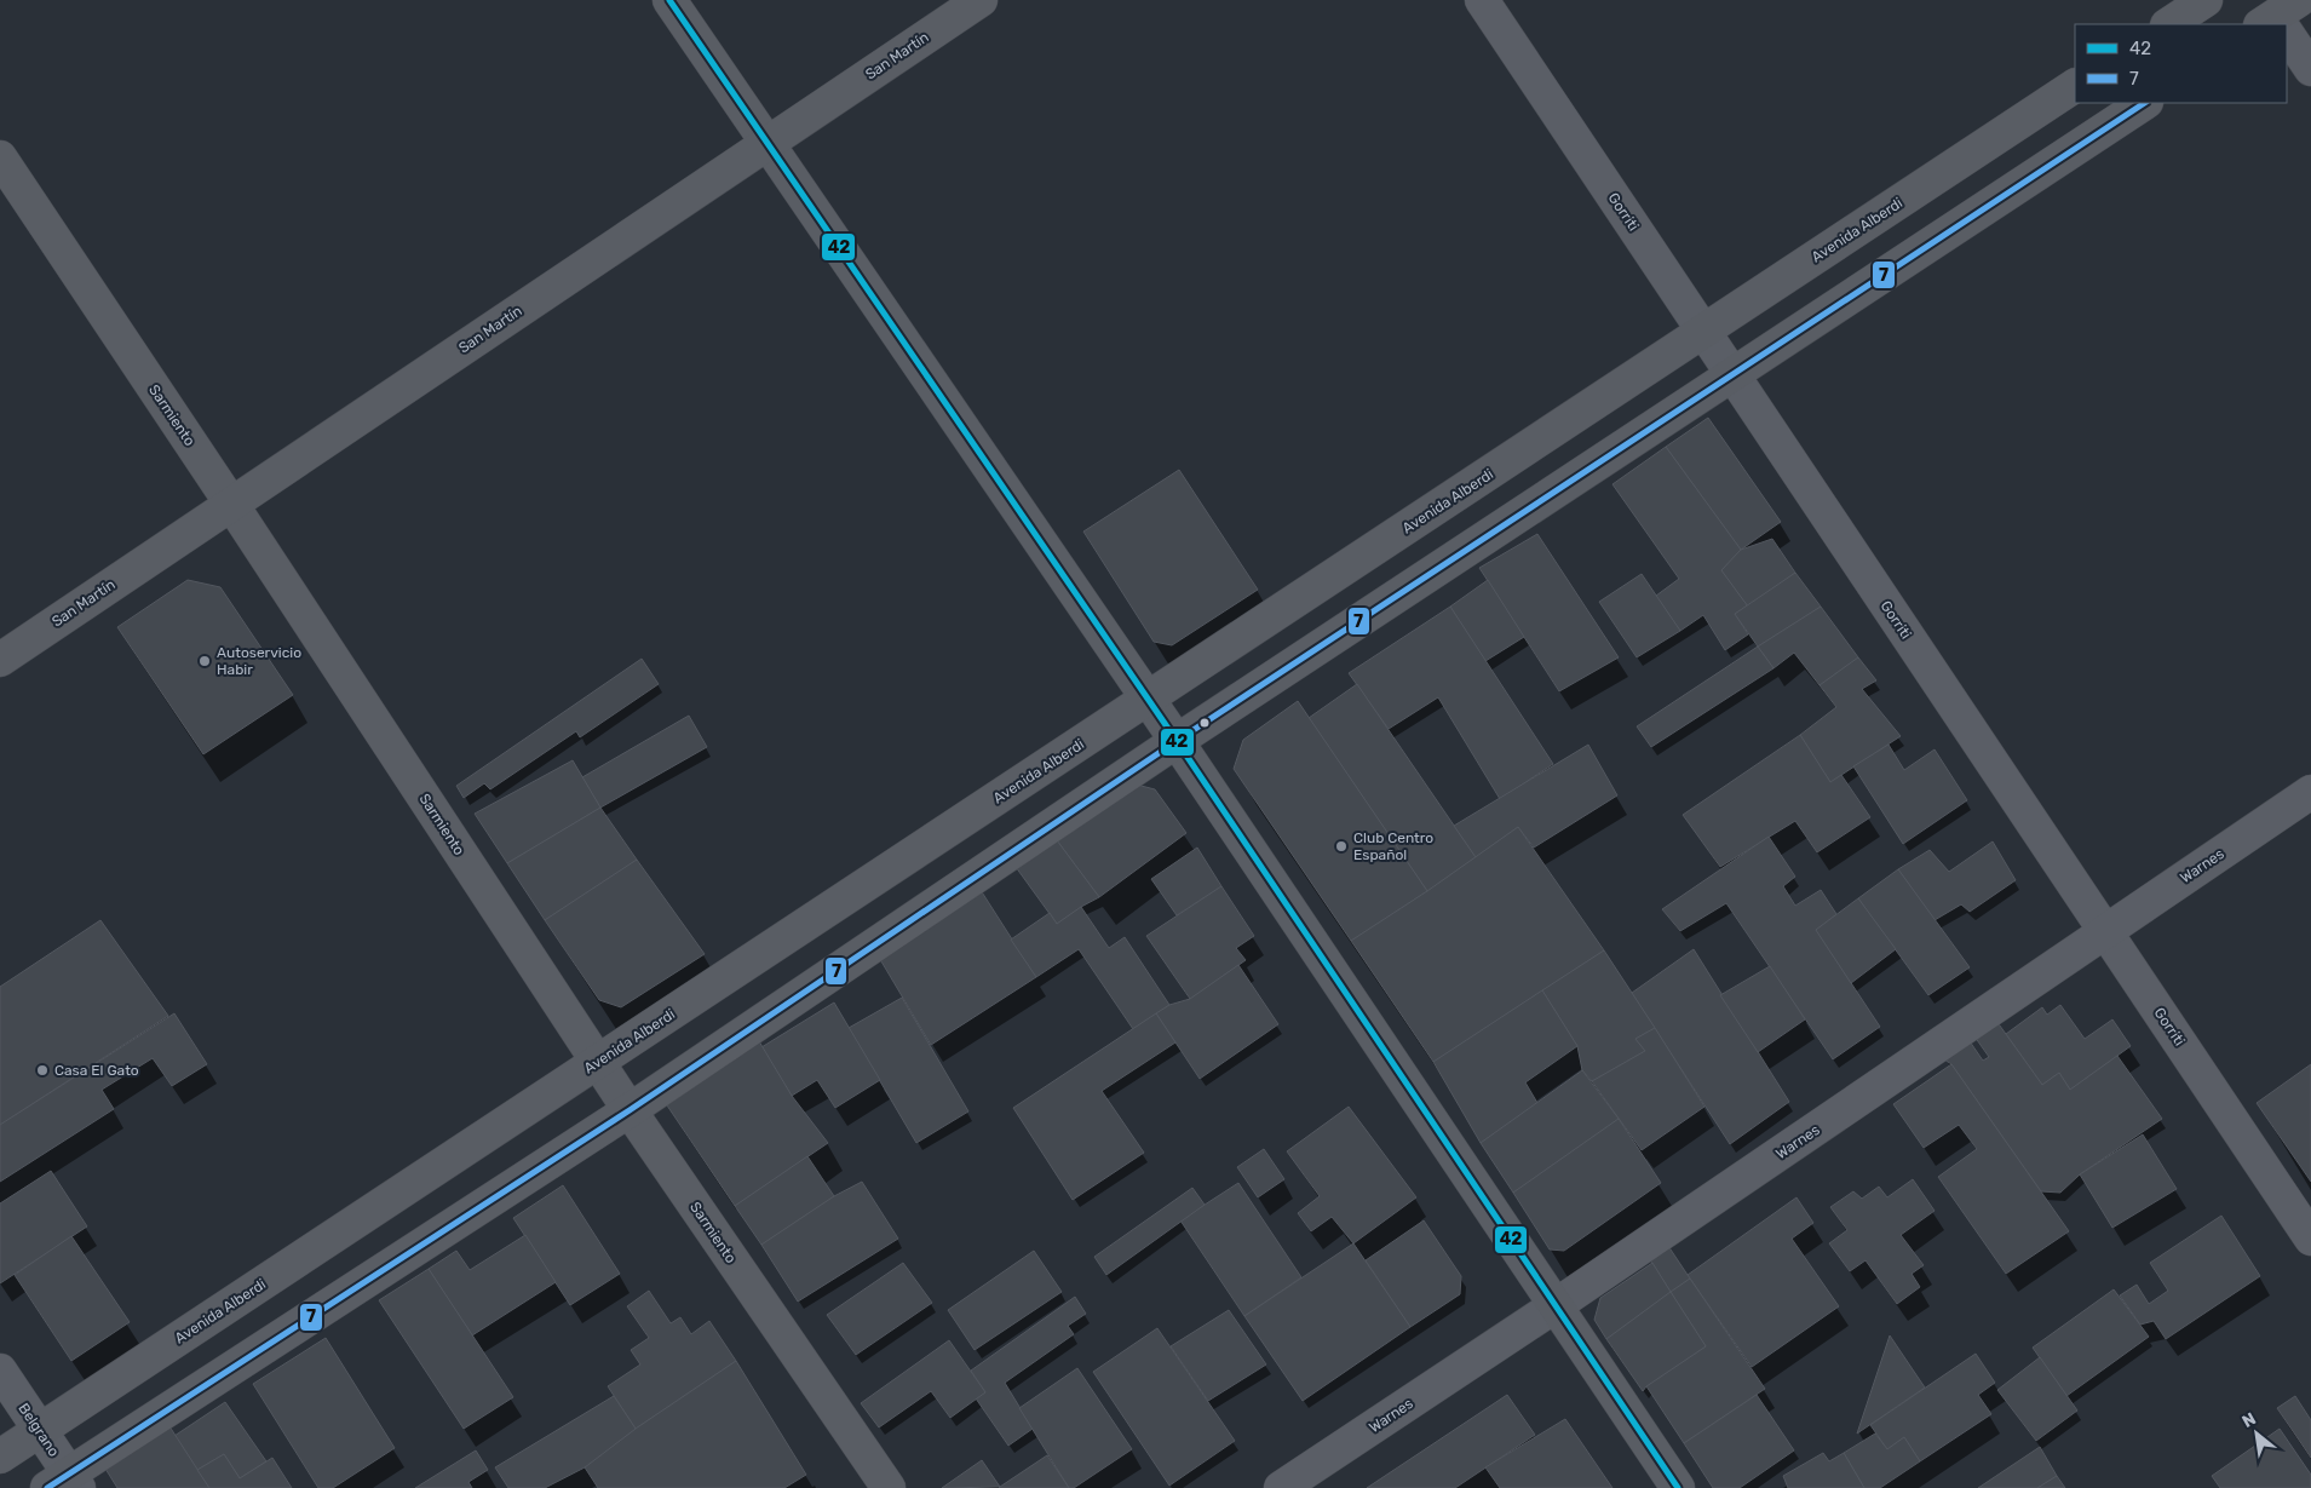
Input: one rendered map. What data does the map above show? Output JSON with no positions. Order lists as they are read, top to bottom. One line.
{"streets":{"main road":["San Martín","Avenida Alberdi","Sarmiento"],"street":["Gorriti","Warnes","Belgrano"]},"crossings":[["San Martín","Sarmiento"],["Gorriti","Avenida Alberdi"],["Gorriti","Warnes"],["Avenida Alberdi","Sarmiento"],["Avenida Alberdi","Belgrano"]],"places":["Autoservicio Habir","Club Centro Español","Casa El Gato"],"lines":["transit line 42","transit line 7"],"legend":["42","7"],"north":"top left"}
